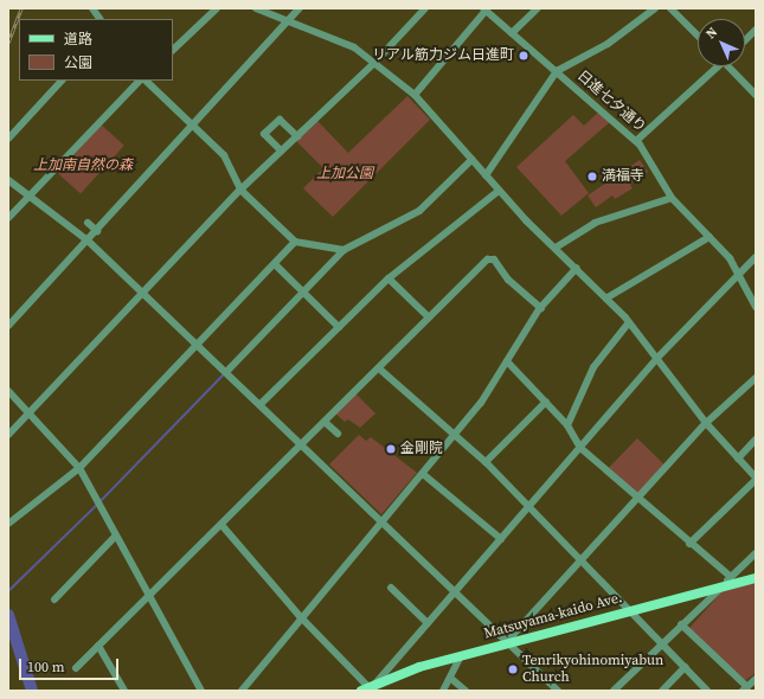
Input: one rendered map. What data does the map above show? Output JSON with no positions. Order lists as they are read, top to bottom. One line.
{"streets":{"main road":["Matsuyama-kaido Ave."],"street":["日進七夕通り"]},"parks":["上加南自然の森","上加公園"],"places":["リアル筋力ジム日進町","満福寺","金剛院","Tenrikyohinomiyabun Church"],"legend":["道路","公園"],"scale_bar":"100 m","north":"top left"}
